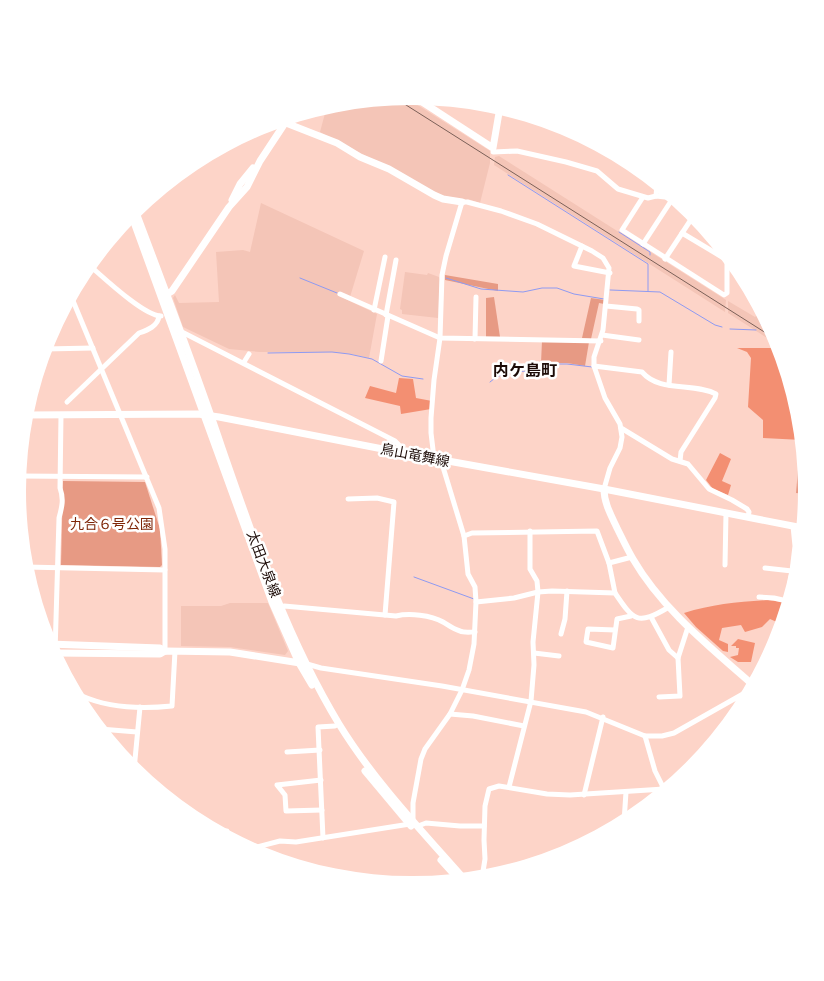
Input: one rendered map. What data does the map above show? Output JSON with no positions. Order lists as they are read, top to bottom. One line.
{"streets":{"main road":["鳥山竜舞線","太田大泉線"]},"crossings":[["鳥山竜舞線","太田大泉線"]],"districts":["内ケ島町"],"parks":["九合６号公園"]}
